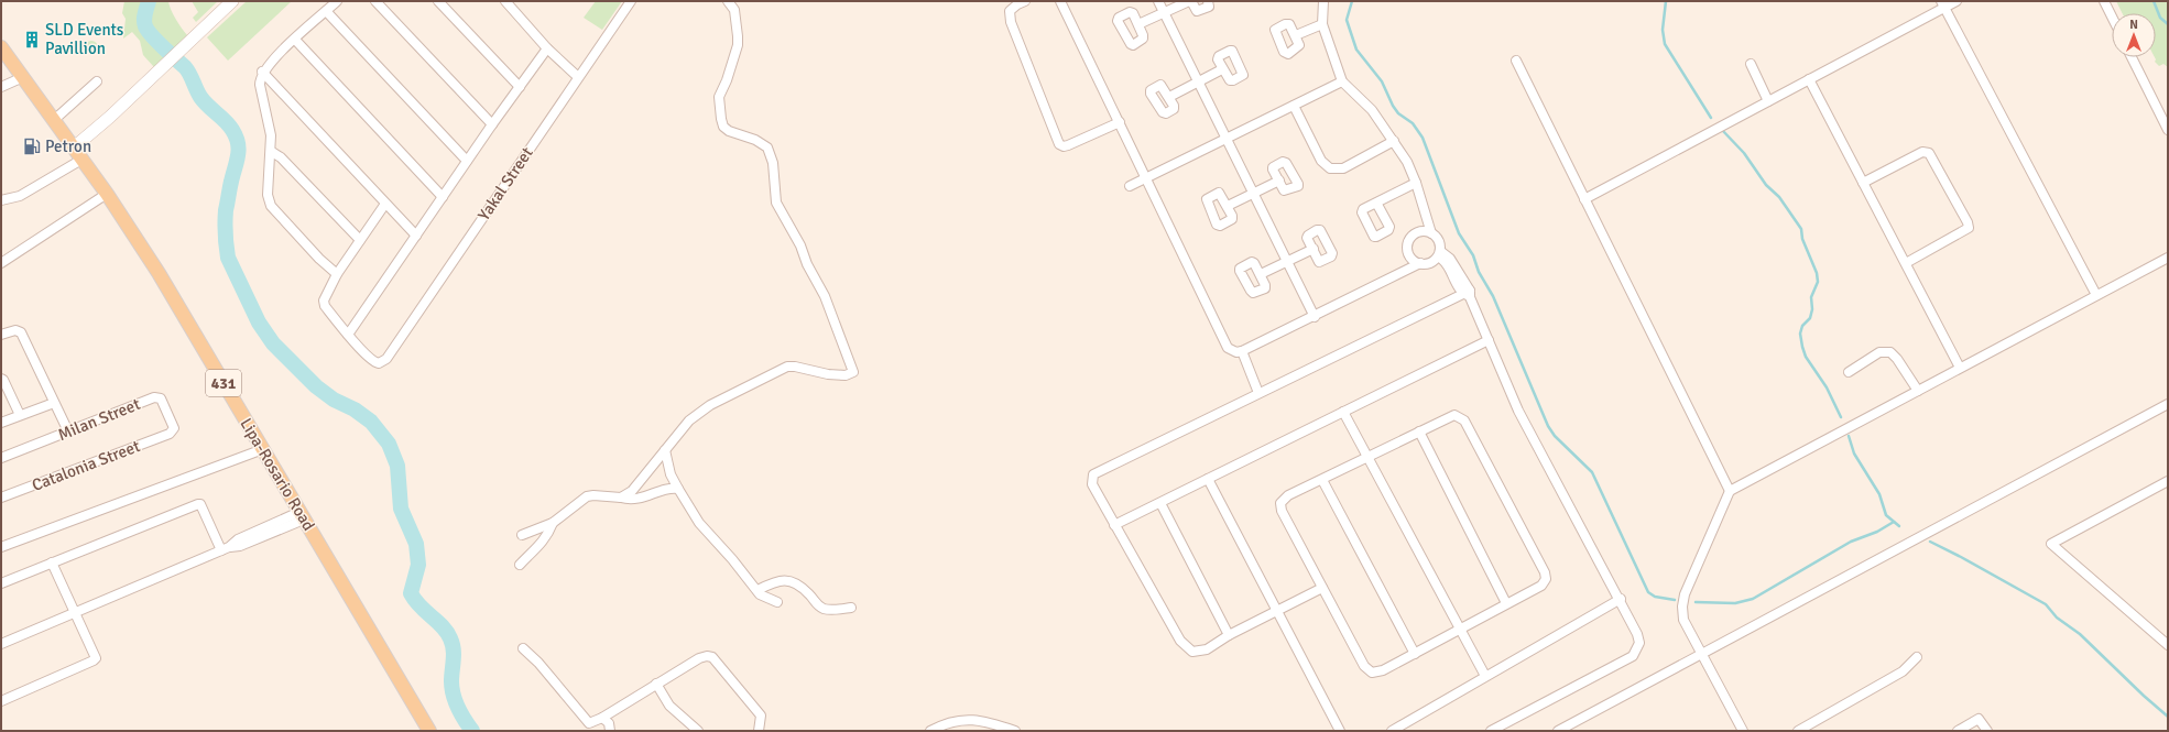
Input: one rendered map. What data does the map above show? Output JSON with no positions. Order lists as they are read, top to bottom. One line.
{"streets":{"main road":["431","Lipa-Rosario Road"],"street":["Yakal Street","Milan Street","Catalonia Street"]},"crossings":[["Milan Street","Catalonia Street"]],"places":{"building":["SLD Events Pavillion"],"fuel station":["Petron"]},"north":"top"}
